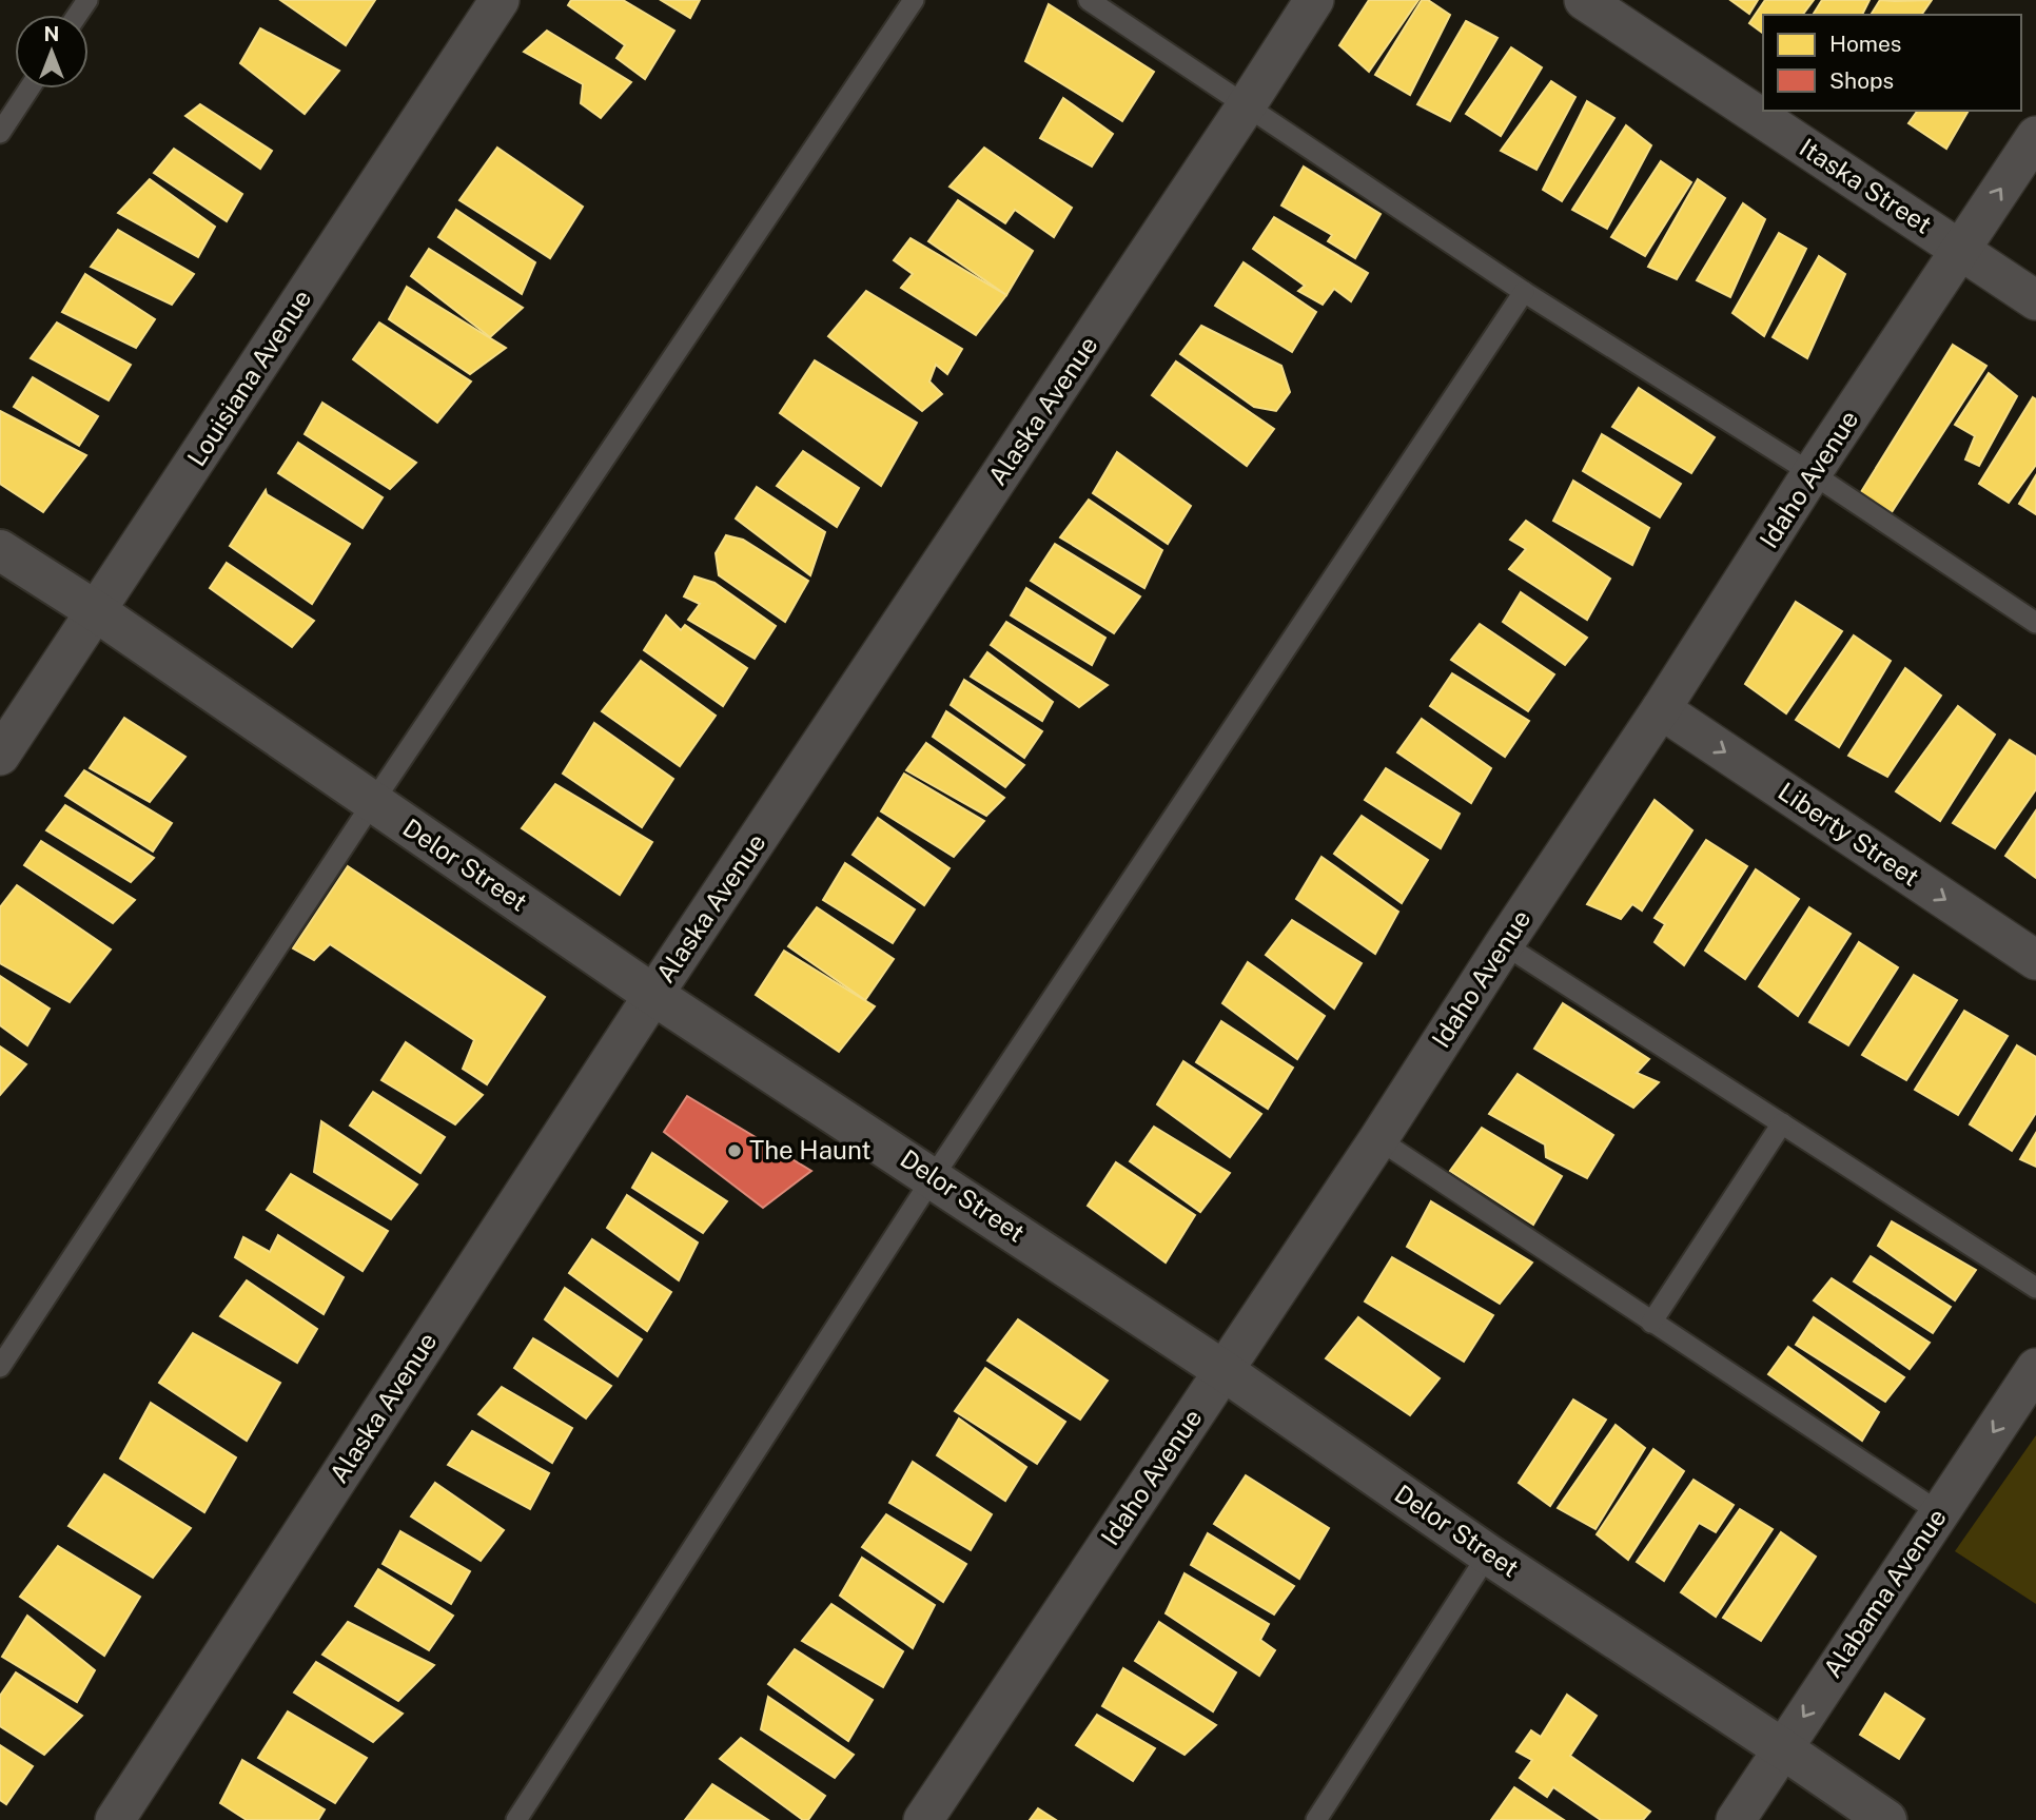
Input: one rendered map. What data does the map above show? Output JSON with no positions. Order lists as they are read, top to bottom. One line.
{"streets":{"street":["Itaska Street","Louisiana Avenue","Alaska Avenue","Idaho Avenue","Liberty Street","Delor Street","Alabama Avenue"]},"crossings":[["Itaska Street","Idaho Avenue"],["Louisiana Avenue","Delor Street"],["Alaska Avenue","Delor Street"],["Idaho Avenue","Liberty Street"],["Idaho Avenue","Delor Street"],["Delor Street","Alabama Avenue"]],"one_way":["Liberty Street","Alabama Avenue"],"places":["The Haunt"],"legend":["Homes","Shops"],"north":"top"}
